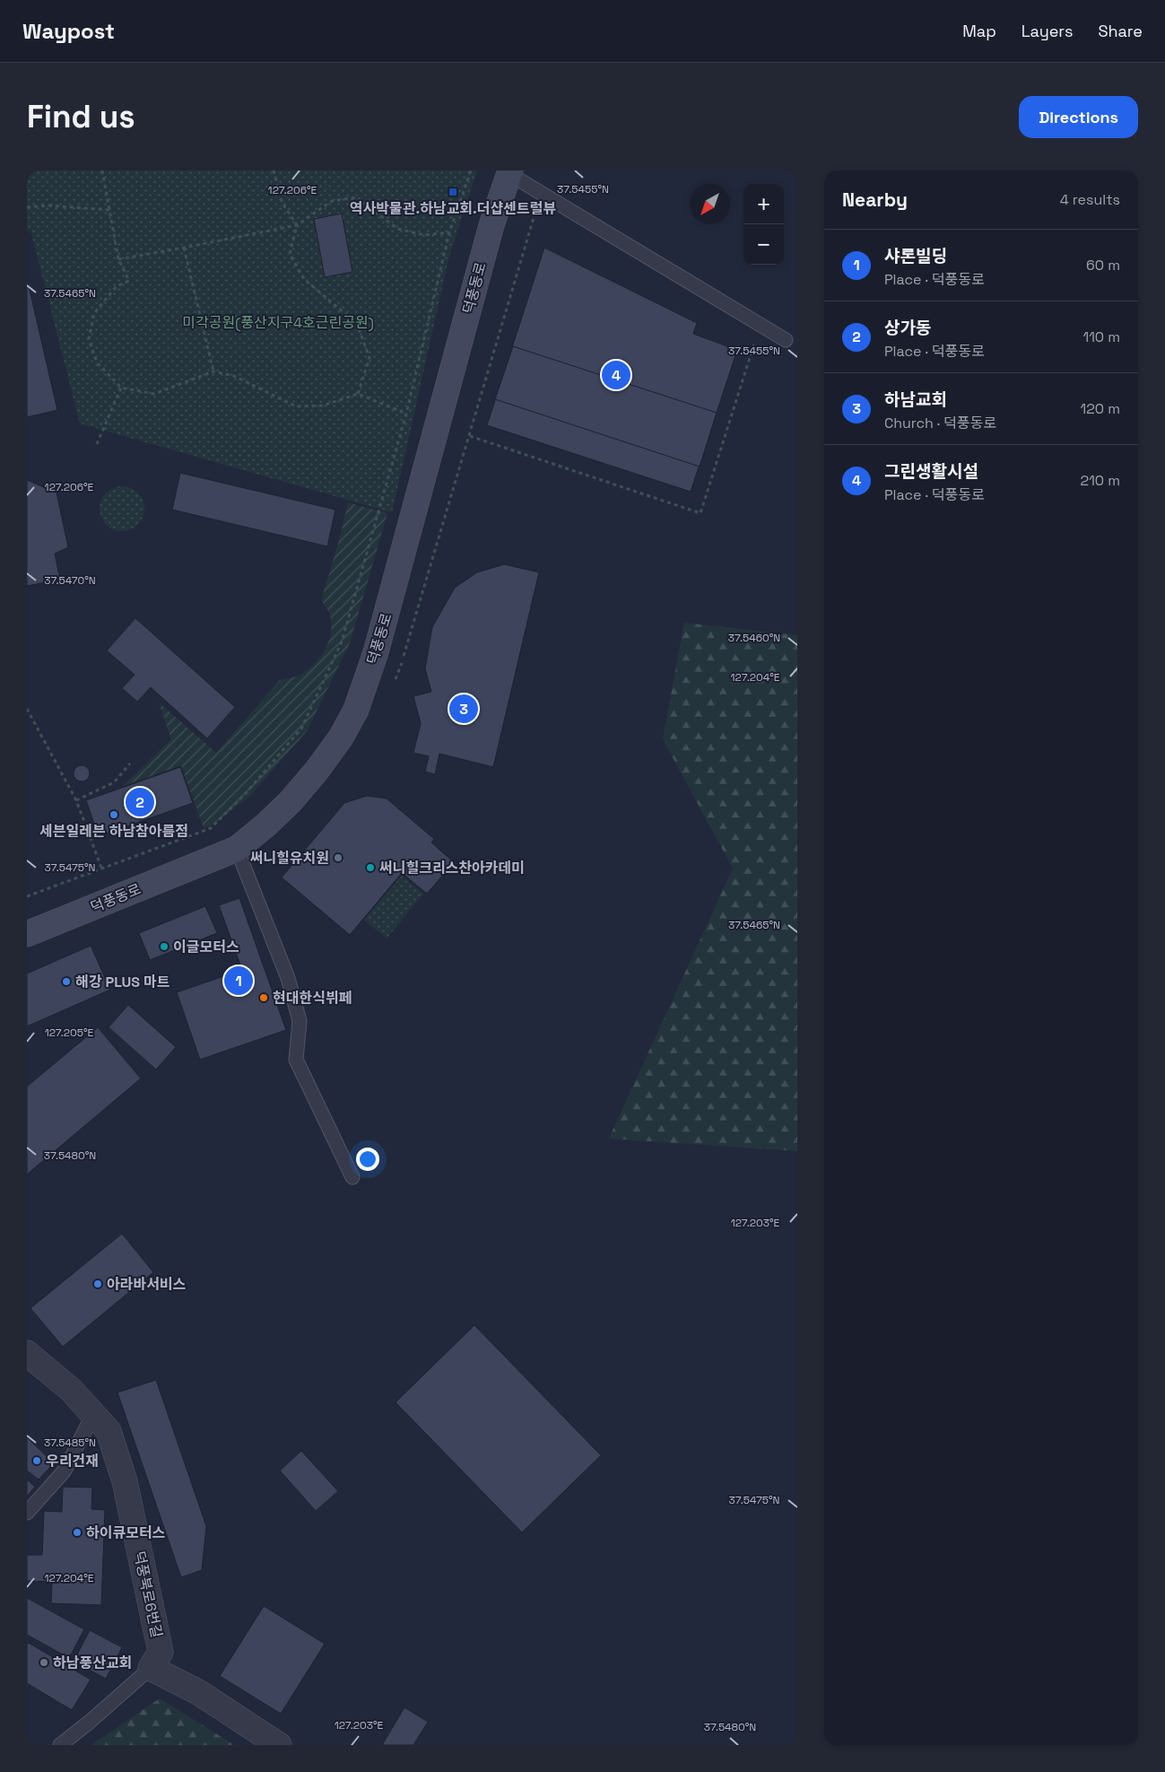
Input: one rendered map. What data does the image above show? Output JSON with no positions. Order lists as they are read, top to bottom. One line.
{"streets":{"street":["덕풍동로","덕풍북로6번길"]},"parks":["미각공원(풍산지구4호근린공원)"],"places":{"transit":["역사박물관.하남교회.더샵센트럴뷰"],"other":["세븐일레븐 하남참아름점","써니힐유치원","써니힐크리스찬아카데미","이글모터스","해강 PLUS 마트","현대한식뷔페","아라바서비스","우리건재","하이큐모터스","하남풍산교회"]},"north":"bottom left","page":{"header":"Waypost","nav":["Map","Layers","Share"],"buttons":"Directions","title":"Find us","heading":["Nearby","4 results"],"map_buttons":["+","−"],"list":[{"mark":"1","name":"샤론빌딩","note":"Place · 덕풍동로","value":"60 m"},{"mark":"2","name":"상가동","note":"Place · 덕풍동로","value":"110 m"},{"mark":"3","name":"하남교회","note":"Church · 덕풍동로","value":"120 m"},{"mark":"4","name":"그린생활시설","note":"Place · 덕풍동로","value":"210 m"}],"pins":["4","3","2","1"]},"coordinates":["37.5455°N","127.206°E","37.5465°N","37.5470°N","37.5460°N","127.204°E","37.5475°N","127.205°E","37.5480°N","127.203°E","37.5485°N"]}
